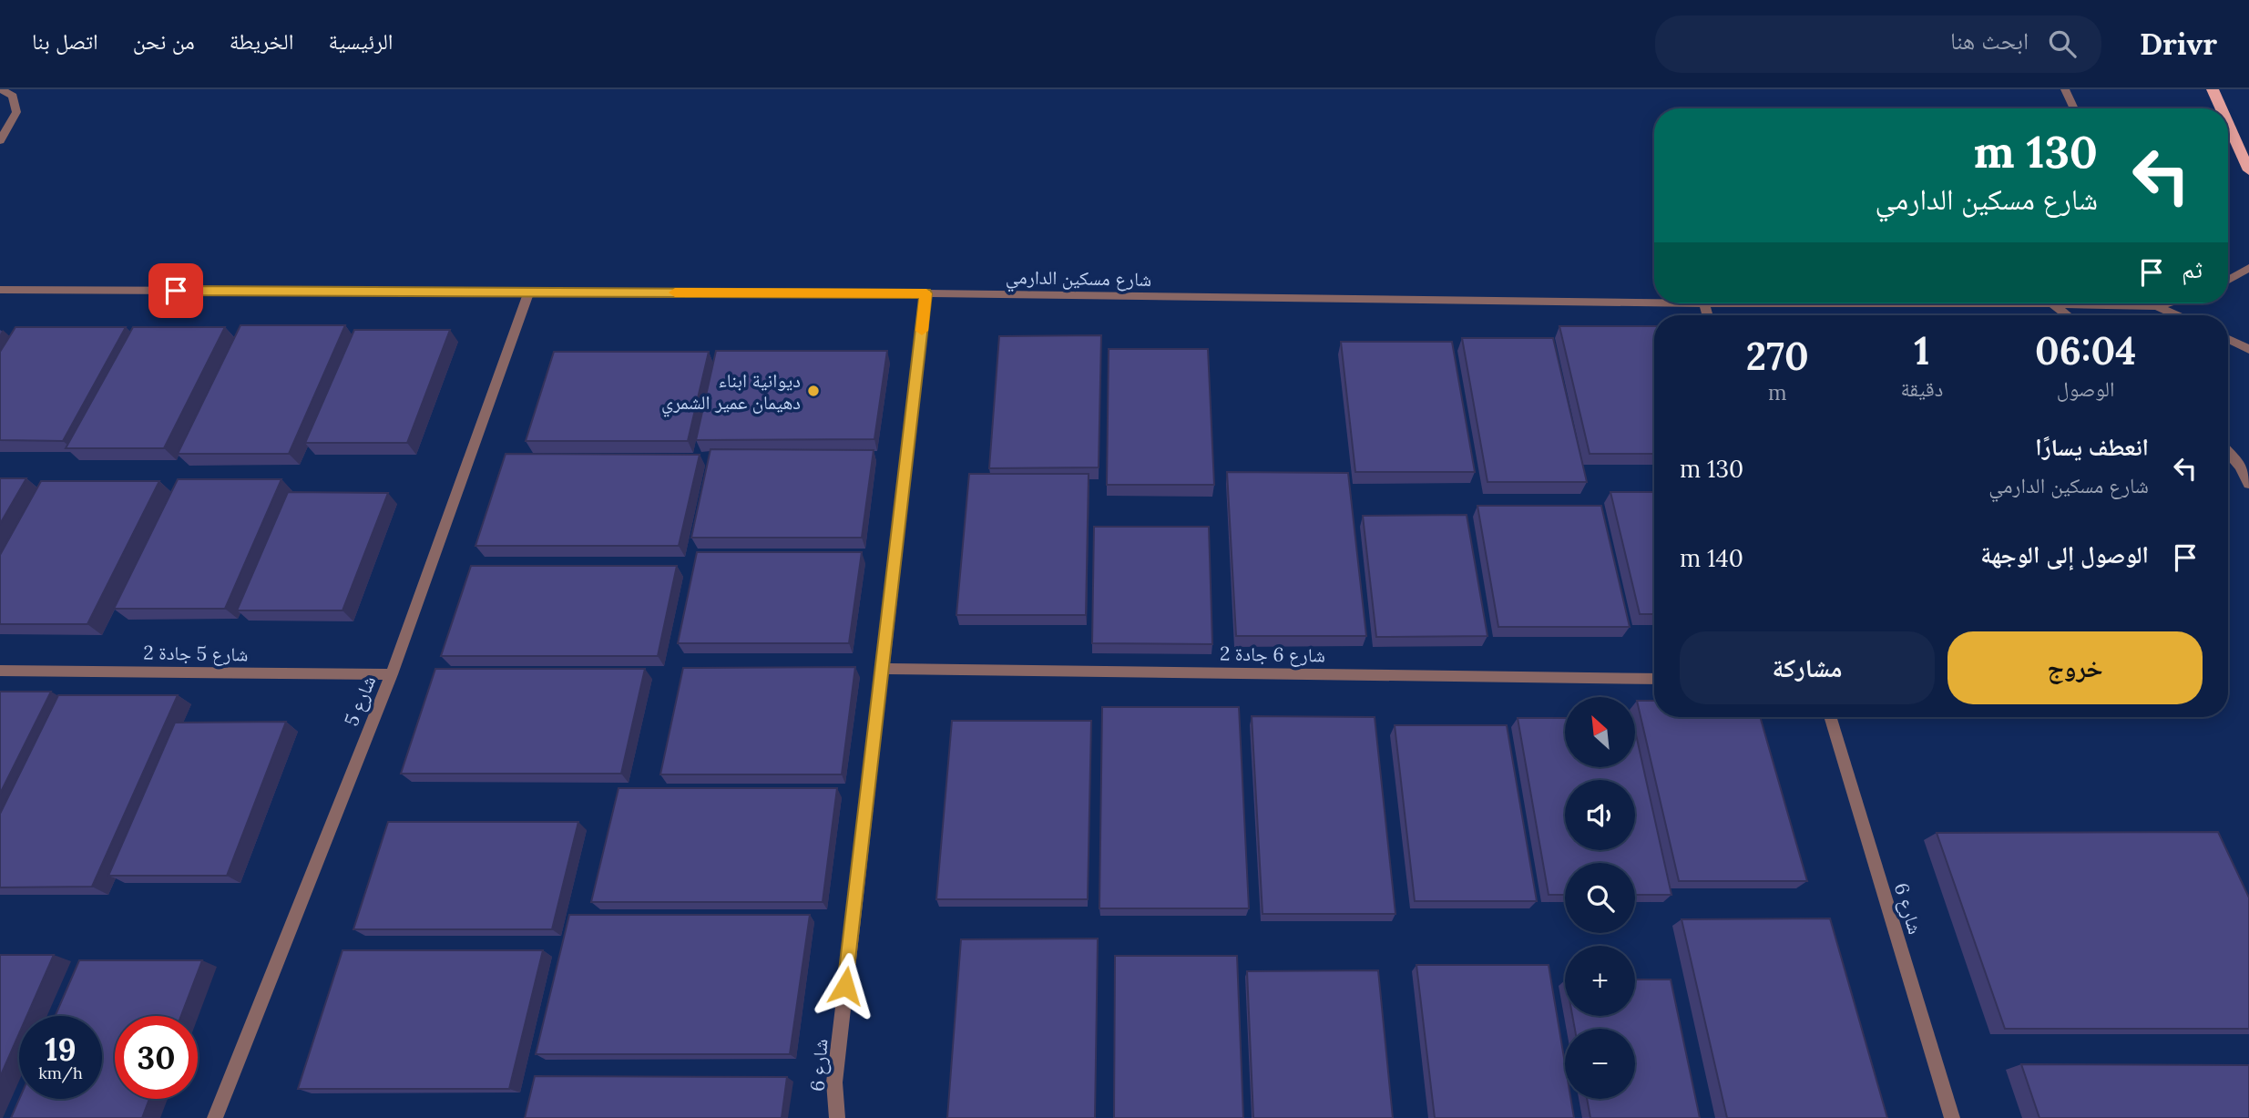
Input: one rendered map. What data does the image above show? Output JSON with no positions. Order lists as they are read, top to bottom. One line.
{"streets":{"street":["شارع مسكين الدارمي","شارع 5 جادة 2","شارع 6 جادة 2","شارع 5","شارع 6"]},"crossings":[["شارع مسكين الدارمي","شارع 5"],["شارع مسكين الدارمي","شارع 6"],["شارع 5 جادة 2","شارع 5"],["شارع 6 جادة 2","شارع 6"]],"places":["ديوانية ابناء دهيمان عمير الشمري"],"north":"top left","page":{"header":"Drivr","search":"ابحث هنا","nav":["الرئيسية","الخريطة","من نحن","اتصل بنا"],"turn":["130 m","شارع مسكين الدارمي"],"then":"ثم","eta":["06:04","الوصول","1","دقيقة","270","m"],"list":[{"name":"انعطف يسارًا","note":"شارع مسكين الدارمي","value":"130 m"},{"name":"الوصول إلى الوجهة","value":"140 m"}],"buttons":["خروج","مشاركة"],"map_buttons":["+","−"],"speed":"19 km/h","limit":"30"}}
